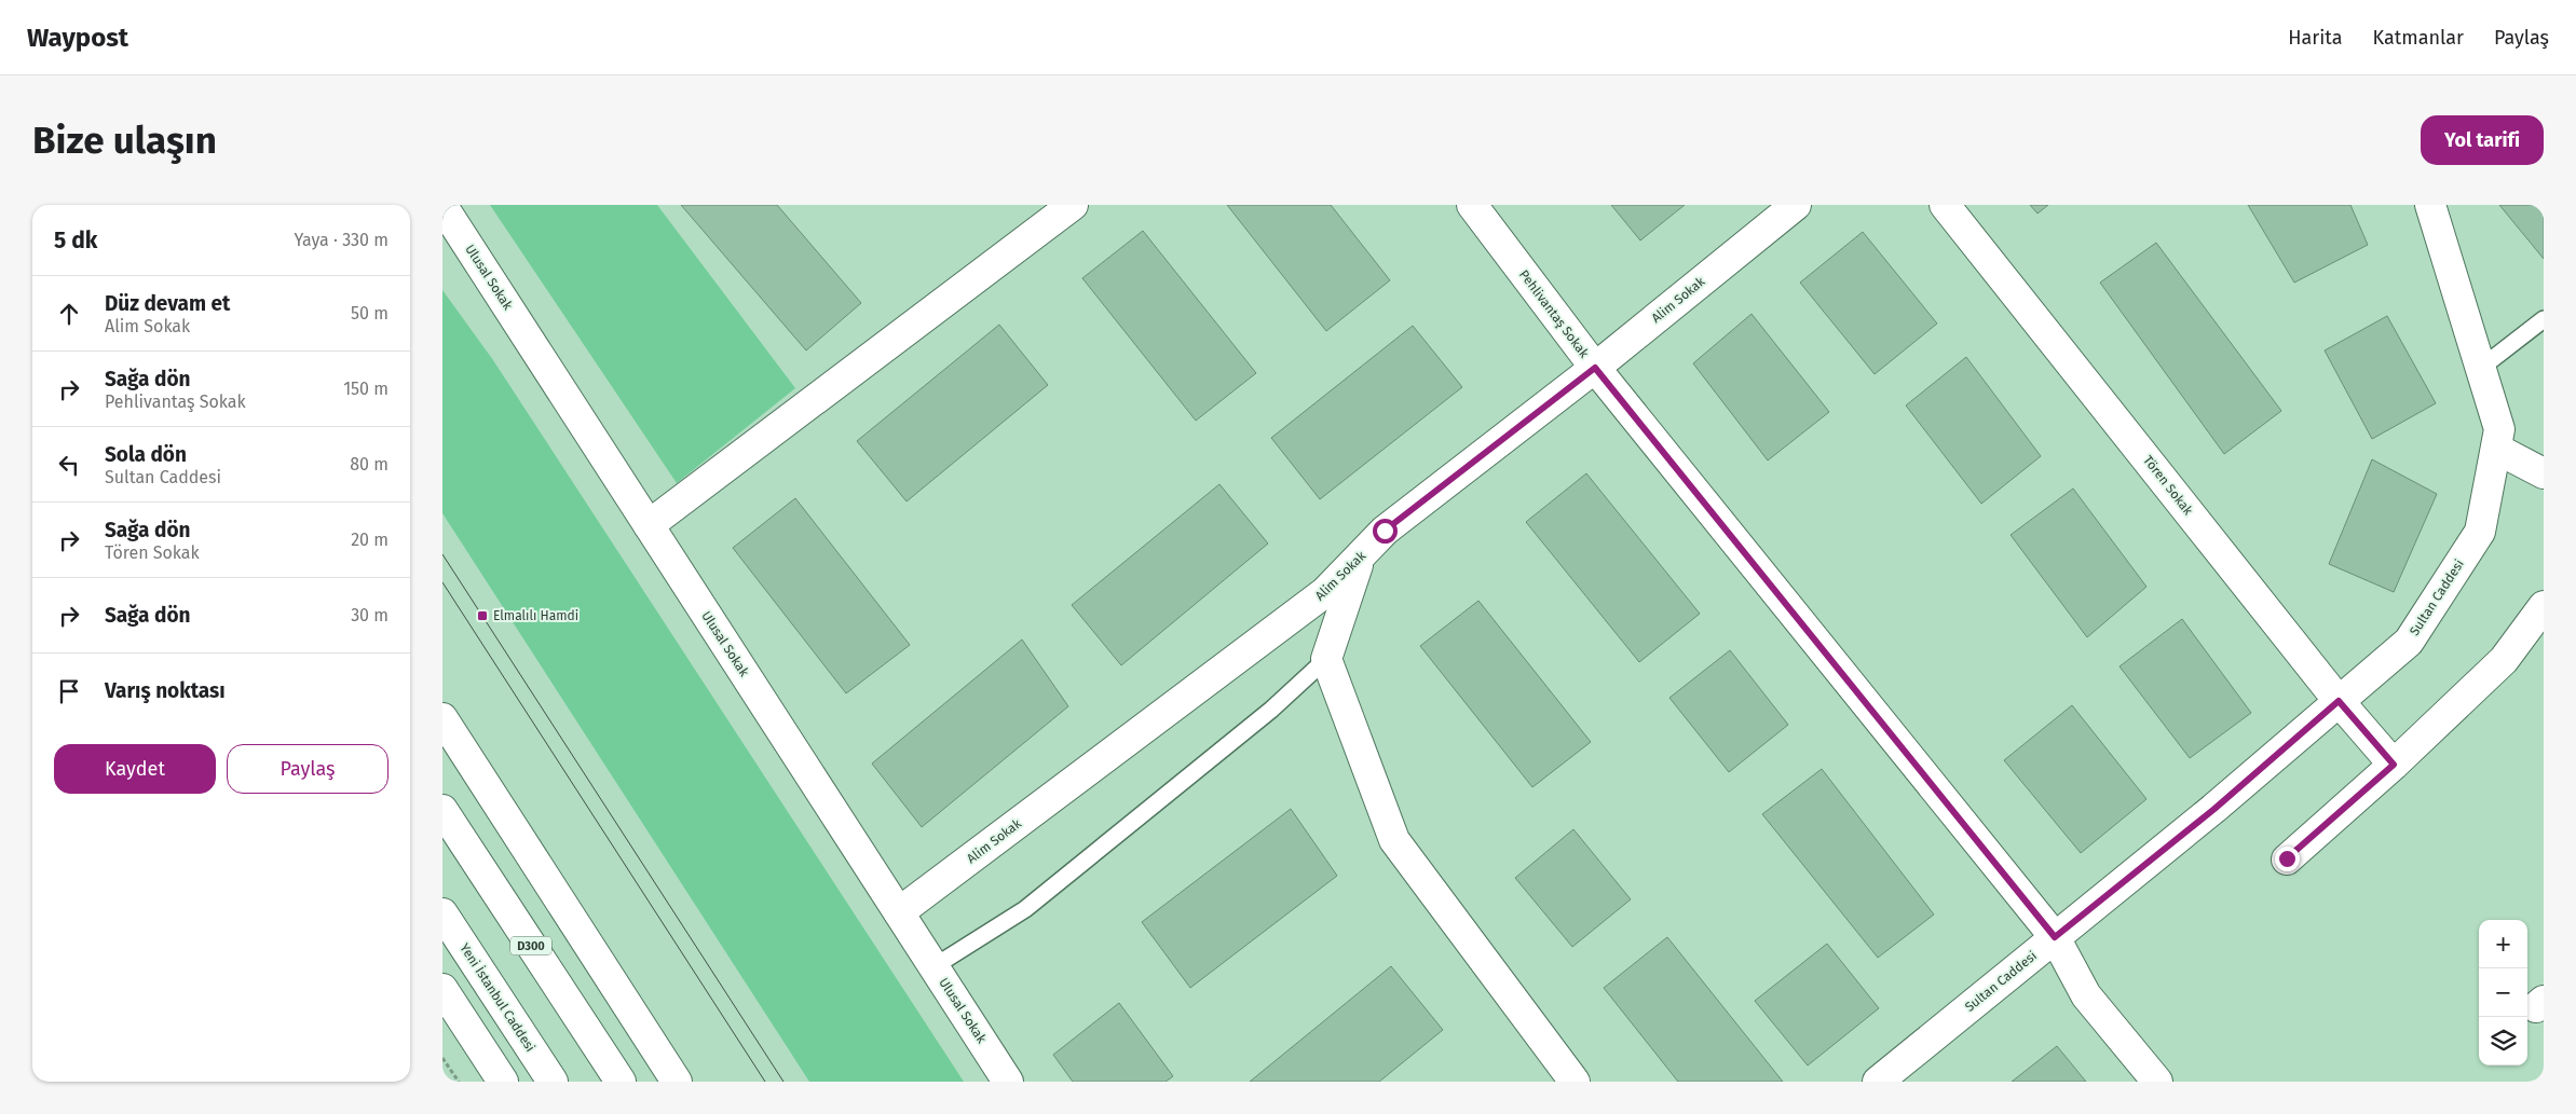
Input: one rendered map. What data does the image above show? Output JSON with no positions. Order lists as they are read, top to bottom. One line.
{"streets":{"main road":["Ulusal Sokak","Alim Sokak","Pehlivantaş Sokak","Tören Sokak","Sultan Caddesi","D300","Yeni İstanbul Caddesi"]},"crossings":[["Ulusal Sokak","Alim Sokak"],["Alim Sokak","Pehlivantaş Sokak"],["Pehlivantaş Sokak","Sultan Caddesi"],["Tören Sokak","Sultan Caddesi"]],"places":{"transit":["Elmalılı Hamdi"]},"page":{"header":"Waypost","nav":["Harita","Katmanlar","Paylaş"],"buttons":["Yol tarifi",["Kaydet","Paylaş"]],"title":"Bize ulaşın","heading":["5 dk","Yaya · 330 m"],"list":[["Düz devam et","Alim Sokak","50 m"],["Sağa dön","Pehlivantaş Sokak","150 m"],["Sola dön","Sultan Caddesi","80 m"],["Sağa dön","Tören Sokak","20 m"],["Sağa dön","30 m"],"Varış noktası"],"map_buttons":["+","−"]}}
